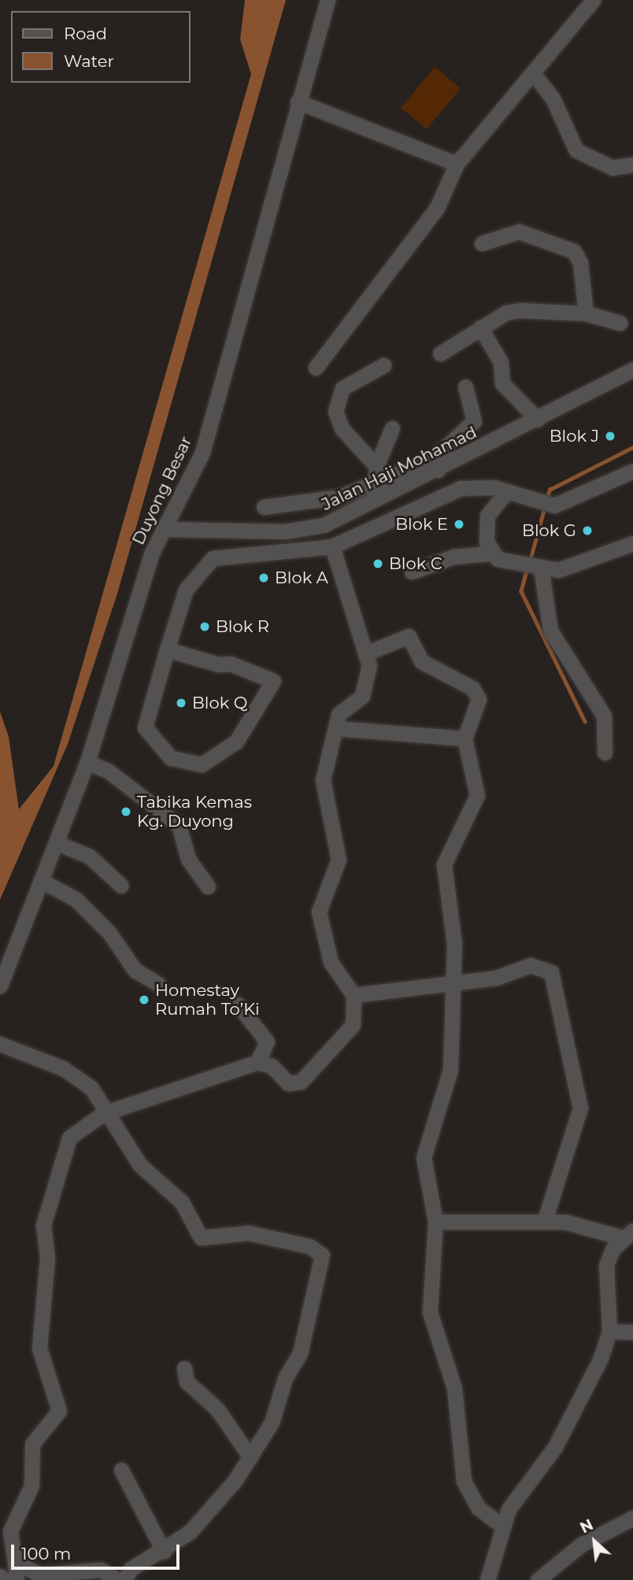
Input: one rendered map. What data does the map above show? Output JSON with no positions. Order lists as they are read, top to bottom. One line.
{"streets":{"street":["Jalan Haji Mohamad","Duyong Besar"]},"crossings":[["Jalan Haji Mohamad","Duyong Besar"]],"places":["Blok J","Blok E","Blok G","Blok C","Blok A","Blok R","Blok Q","Tabika Kemas Kg. Duyong","Homestay Rumah To’Ki"],"legend":["Road","Water"],"scale_bar":"100 m","north":"top left"}
